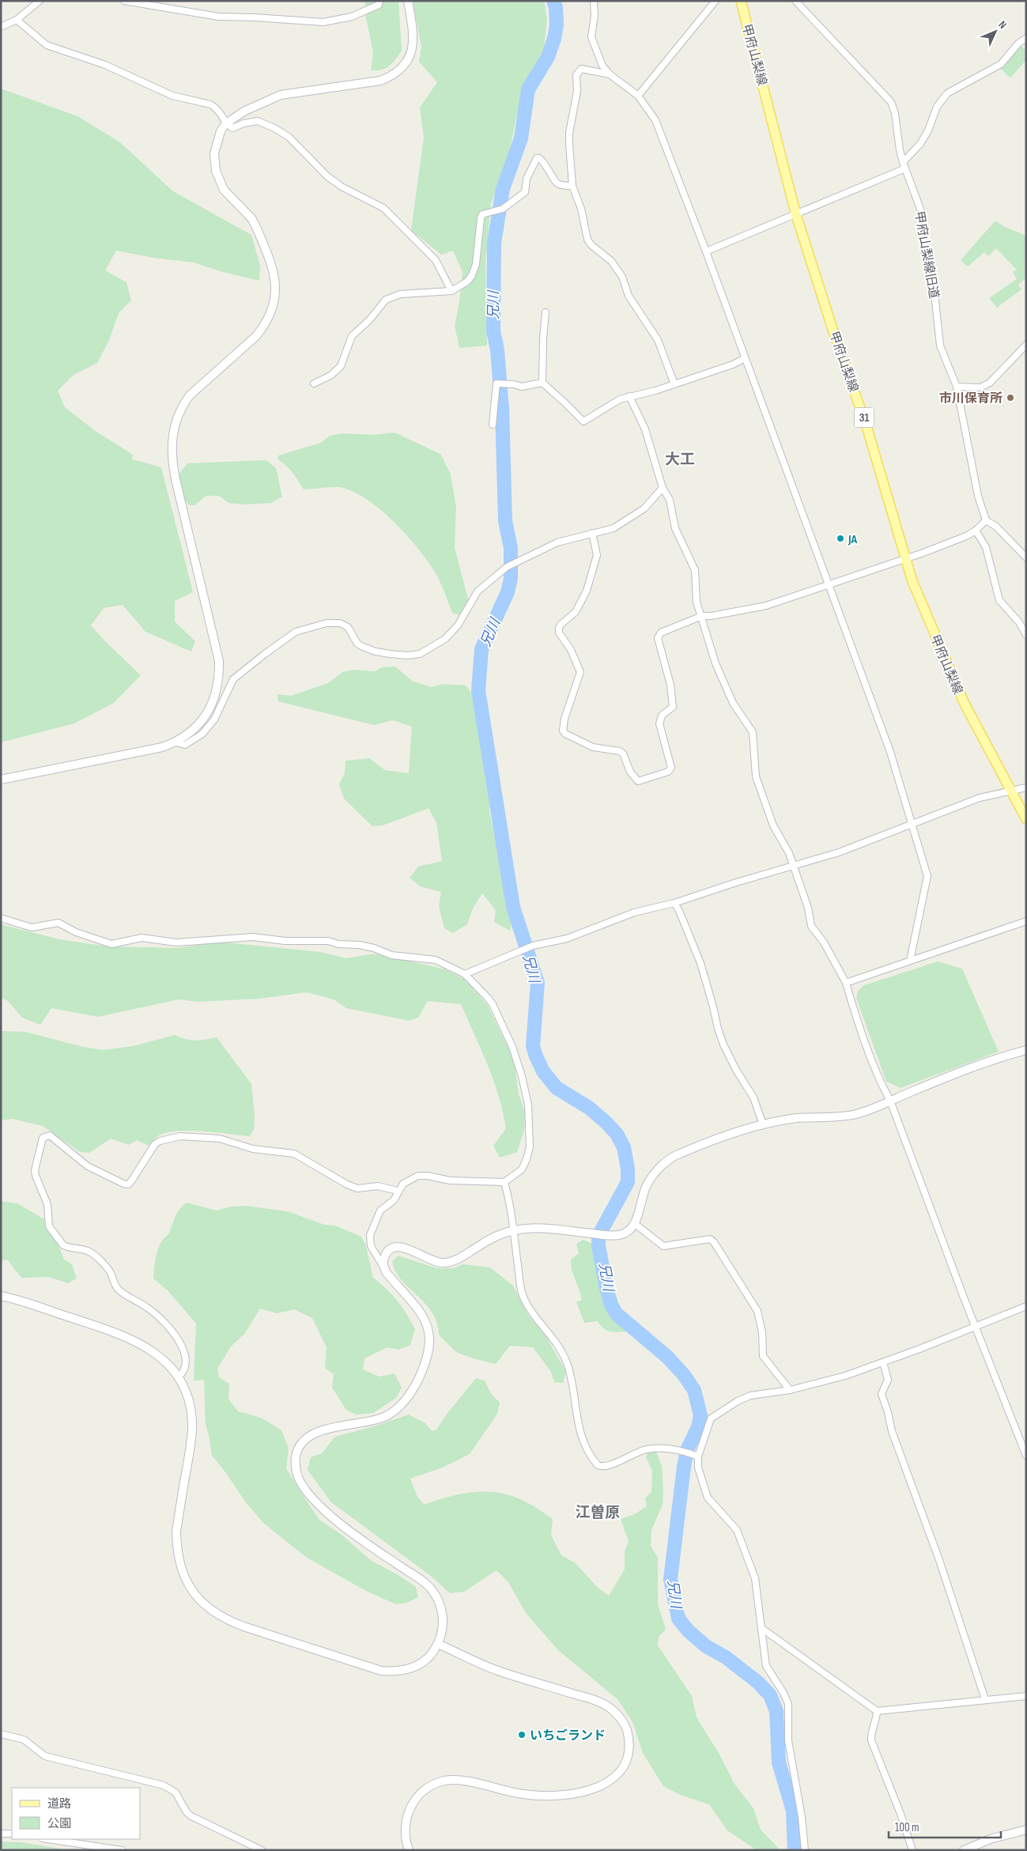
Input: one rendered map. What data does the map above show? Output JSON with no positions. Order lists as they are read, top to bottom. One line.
{"streets":{"main road":["甲府山梨線","31"],"street":["甲府山梨線旧道"]},"districts":["大工","江曽原"],"water":["兄川"],"places":["市川保育所","JA","いちごランド"],"legend":["道路","公園"],"scale_bar":"100 m","north":"top right"}
